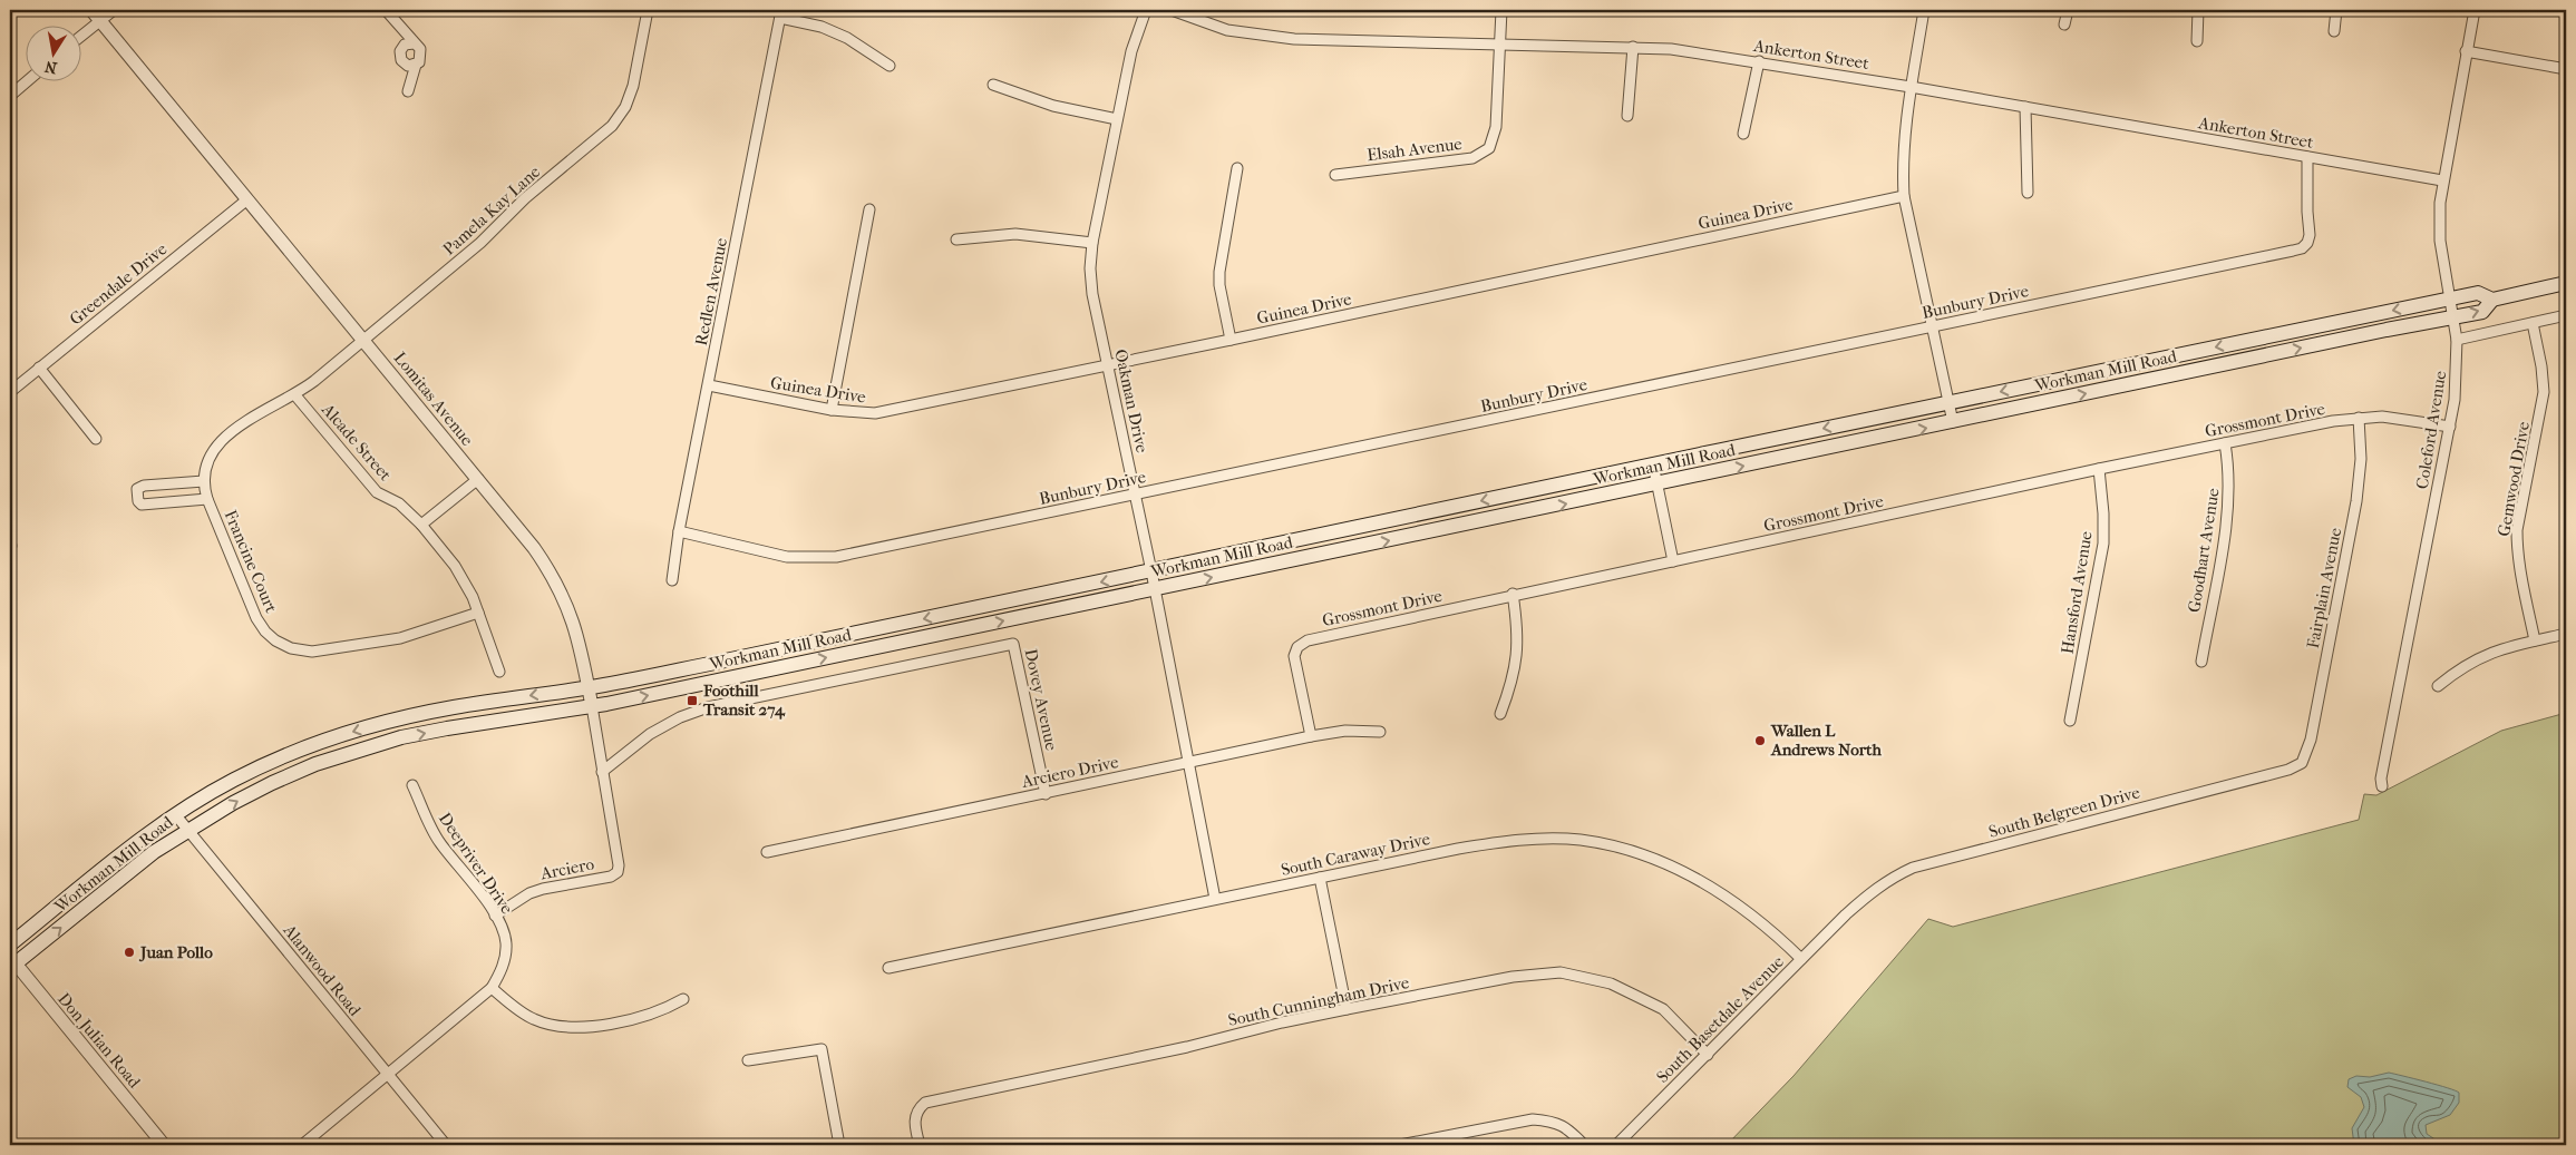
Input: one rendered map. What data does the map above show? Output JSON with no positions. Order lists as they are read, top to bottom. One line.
{"streets":{"main road":["Workman Mill Road"],"street":["Ankerton Street","Elsah Avenue","Pamela Kay Lane","Guinea Drive","Greendale Drive","Redlen Avenue","Bunbury Drive","Lomitas Avenue","Oakman Drive","Grossmont Drive","Coleford Avenue","Alcade Street","Gemwood Drive","Goodhart Avenue","Francine Court","Fairplain Avenue","Hansford Avenue","Dovey Avenue","Arciero Drive","South Belgreen Drive","South Caraway Drive","Deepriver Drive","Arciero","Alanwood Road","South Cunningham Drive","South Basetdale Avenue","Don Julian Road"]},"crossings":[["Ankerton Street","Elsah Avenue"],["Ankerton Street","Bunbury Drive"],["Ankerton Street","Coleford Avenue"],["Pamela Kay Lane","Lomitas Avenue"],["Pamela Kay Lane","Alcade Street"],["Guinea Drive","Redlen Avenue"],["Guinea Drive","Oakman Drive"],["Greendale Drive","Lomitas Avenue"],["Redlen Avenue","Bunbury Drive"],["Bunbury Drive","Oakman Drive"],["Workman Mill Road","Lomitas Avenue"],["Workman Mill Road","Oakman Drive"],["Workman Mill Road","Coleford Avenue"],["Workman Mill Road","Alanwood Road"],["Workman Mill Road","Don Julian Road"],["Lomitas Avenue","Dovey Avenue"],["Lomitas Avenue","Arciero"],["Oakman Drive","Arciero Drive"],["Oakman Drive","South Caraway Drive"],["Grossmont Drive","Coleford Avenue"],["Grossmont Drive","Goodhart Avenue"],["Grossmont Drive","Fairplain Avenue"],["Grossmont Drive","Hansford Avenue"],["Grossmont Drive","Arciero Drive"],["Alcade Street","Francine Court"],["Fairplain Avenue","South Belgreen Drive"],["Dovey Avenue","Arciero Drive"],["South Belgreen Drive","South Basetdale Avenue"],["South Caraway Drive","South Basetdale Avenue"],["Deepriver Drive","Arciero"],["Deepriver Drive","Alanwood Road"],["South Cunningham Drive","South Basetdale Avenue"]],"places":{"transit":["Foothill Transit 274"],"other":["Wallen L Andrews North","Juan Pollo"]},"north":"bottom"}
